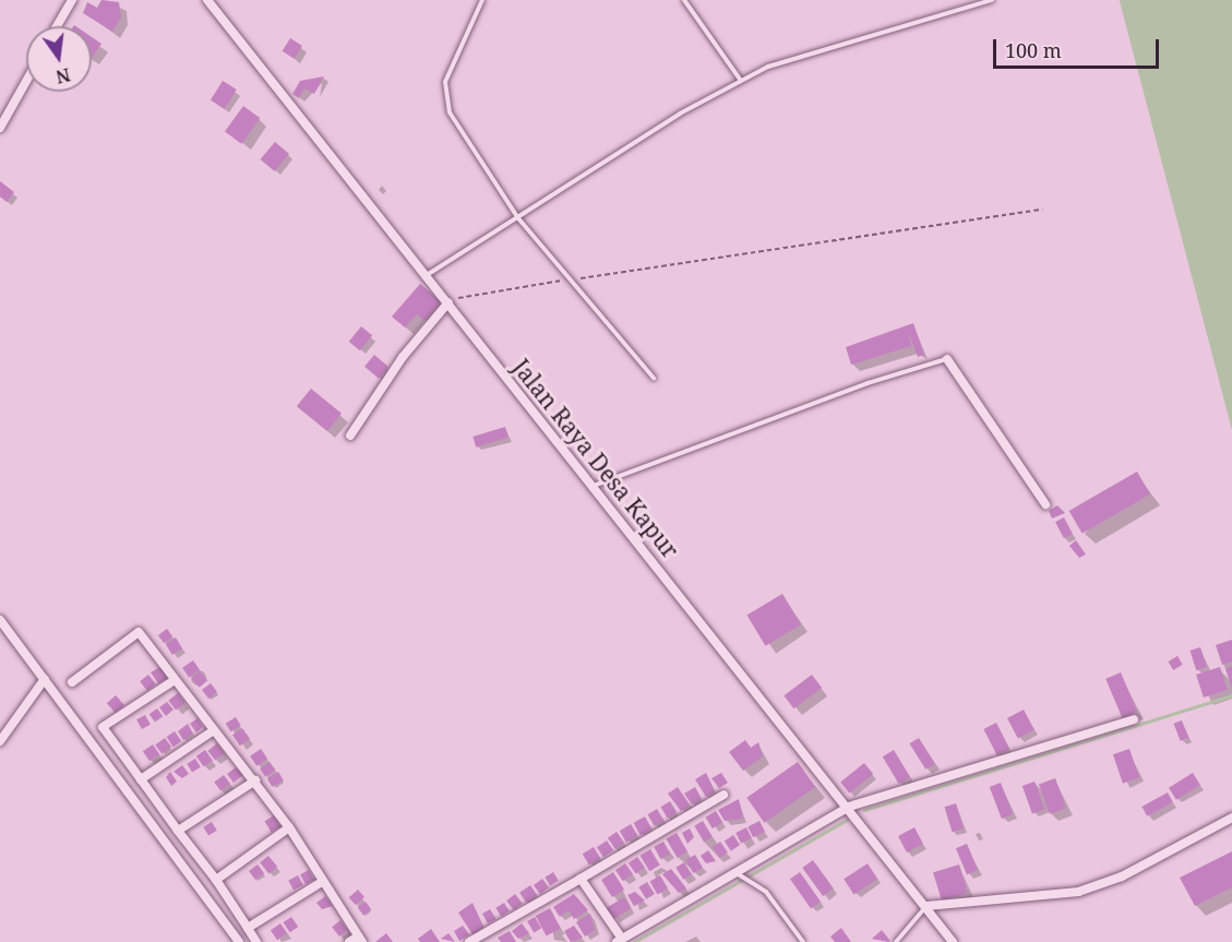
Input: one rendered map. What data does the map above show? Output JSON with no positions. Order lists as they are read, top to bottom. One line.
{"streets":{"street":["Jalan Raya Desa Kapur"]},"scale_bar":"100 m","north":"bottom"}
